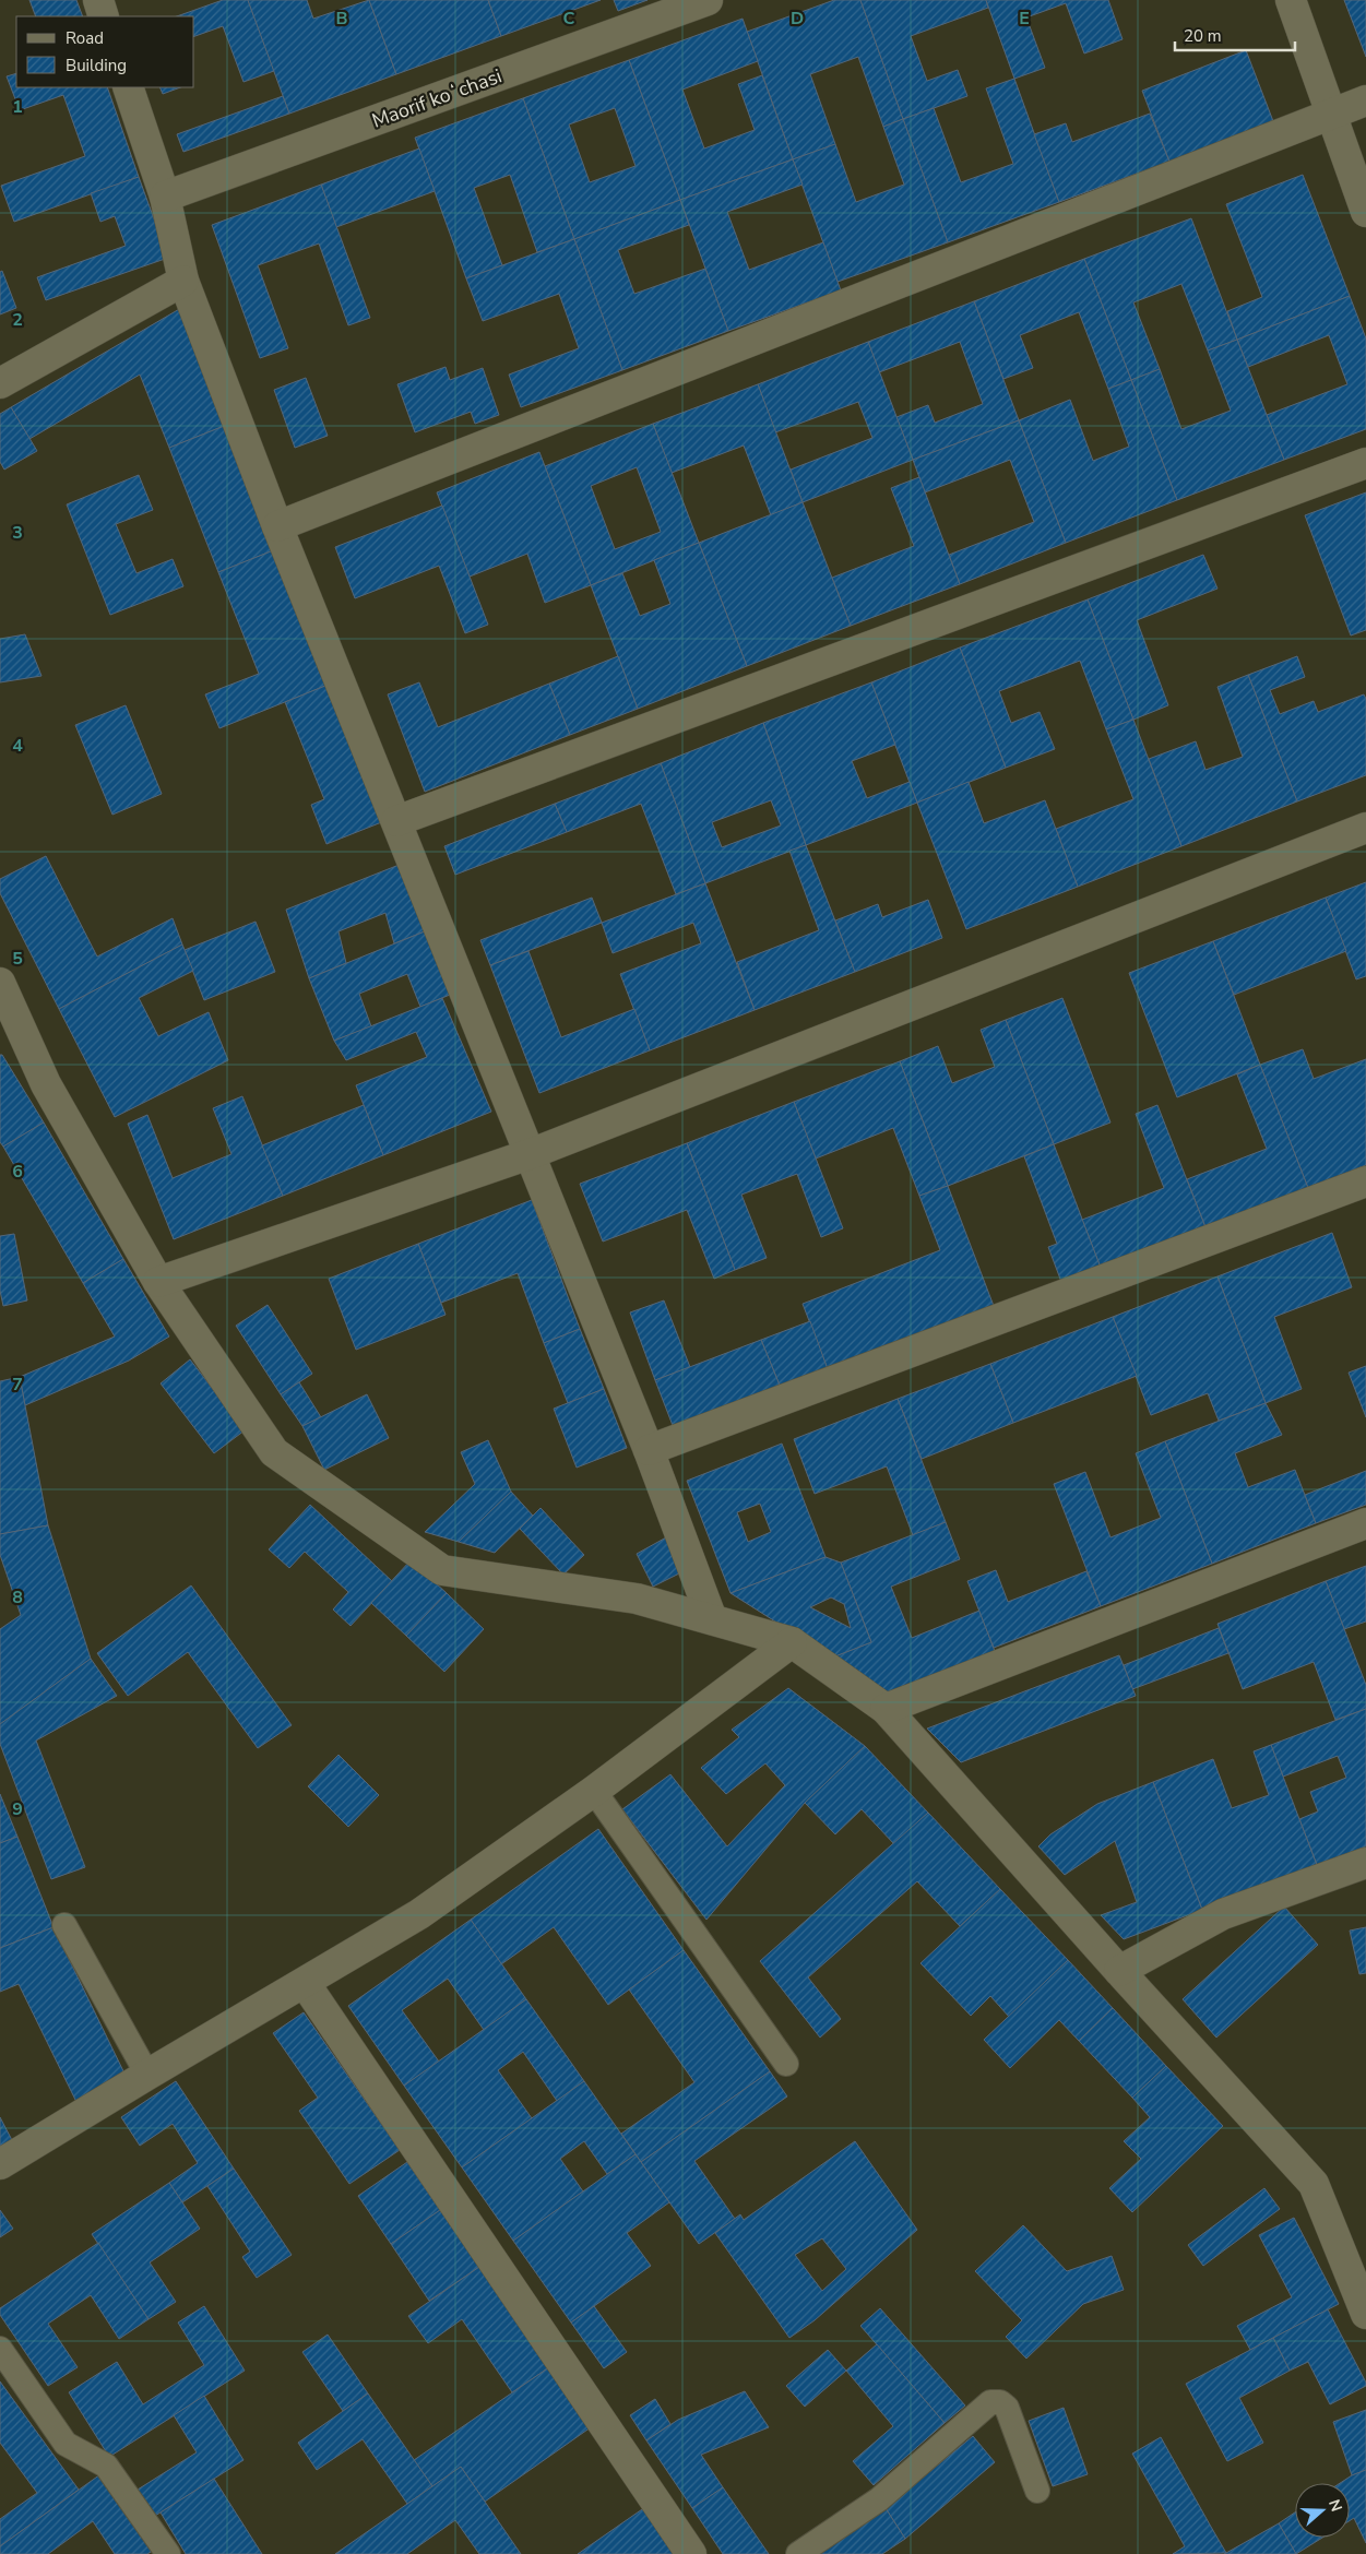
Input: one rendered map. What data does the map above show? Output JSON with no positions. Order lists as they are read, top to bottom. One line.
{"streets":{"street":["Maorif koʻchasi"]},"legend":["Road","Building"],"scale_bar":"20 m","north":"right","grid":{"columns":["B","C","D","E"],"rows":["1","2","3","4","5","6","7","8","9"]}}
